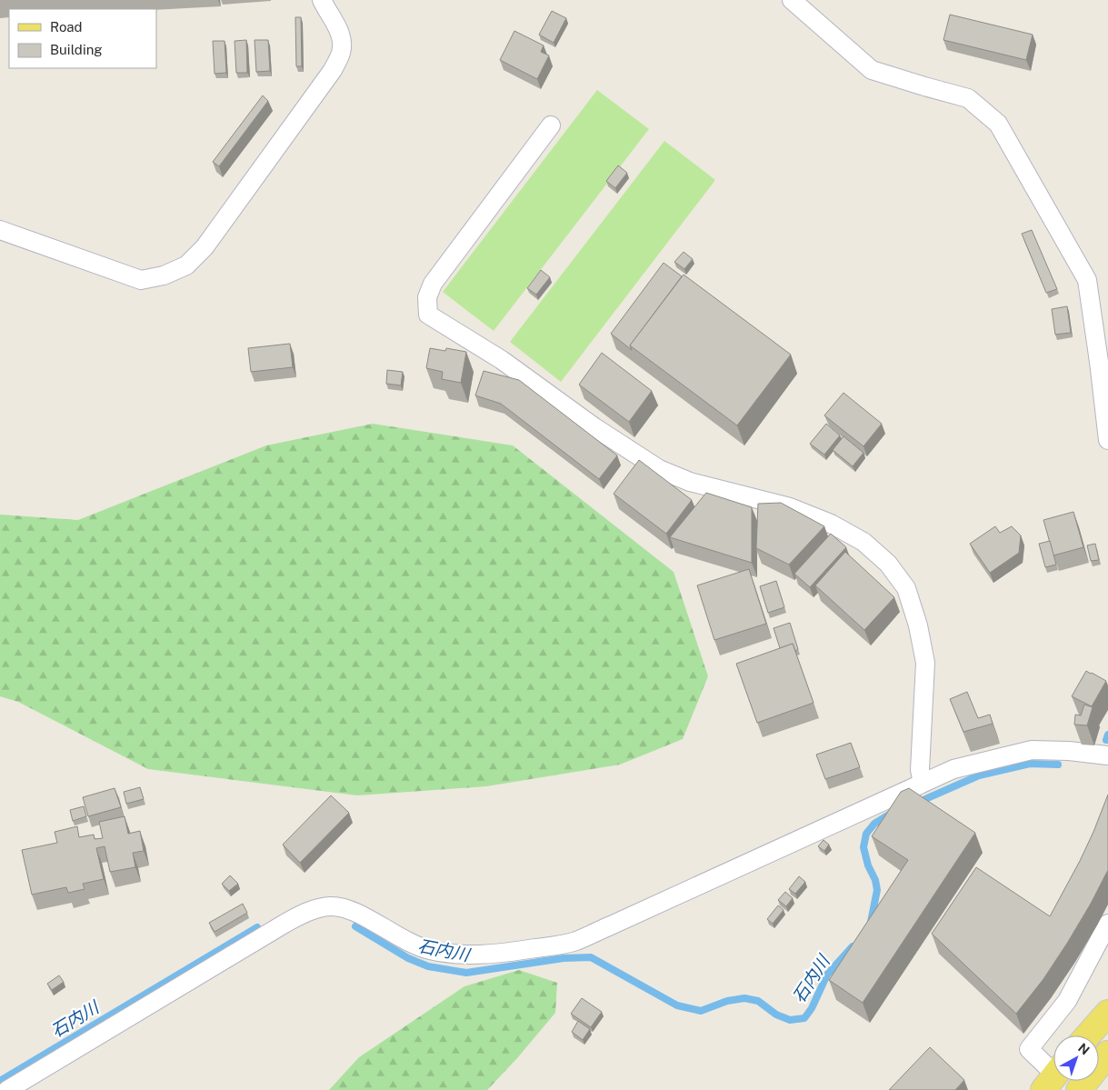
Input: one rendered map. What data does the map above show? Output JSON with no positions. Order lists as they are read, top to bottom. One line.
{"water":["石内川"],"legend":["Road","Building"],"north":"top right"}
